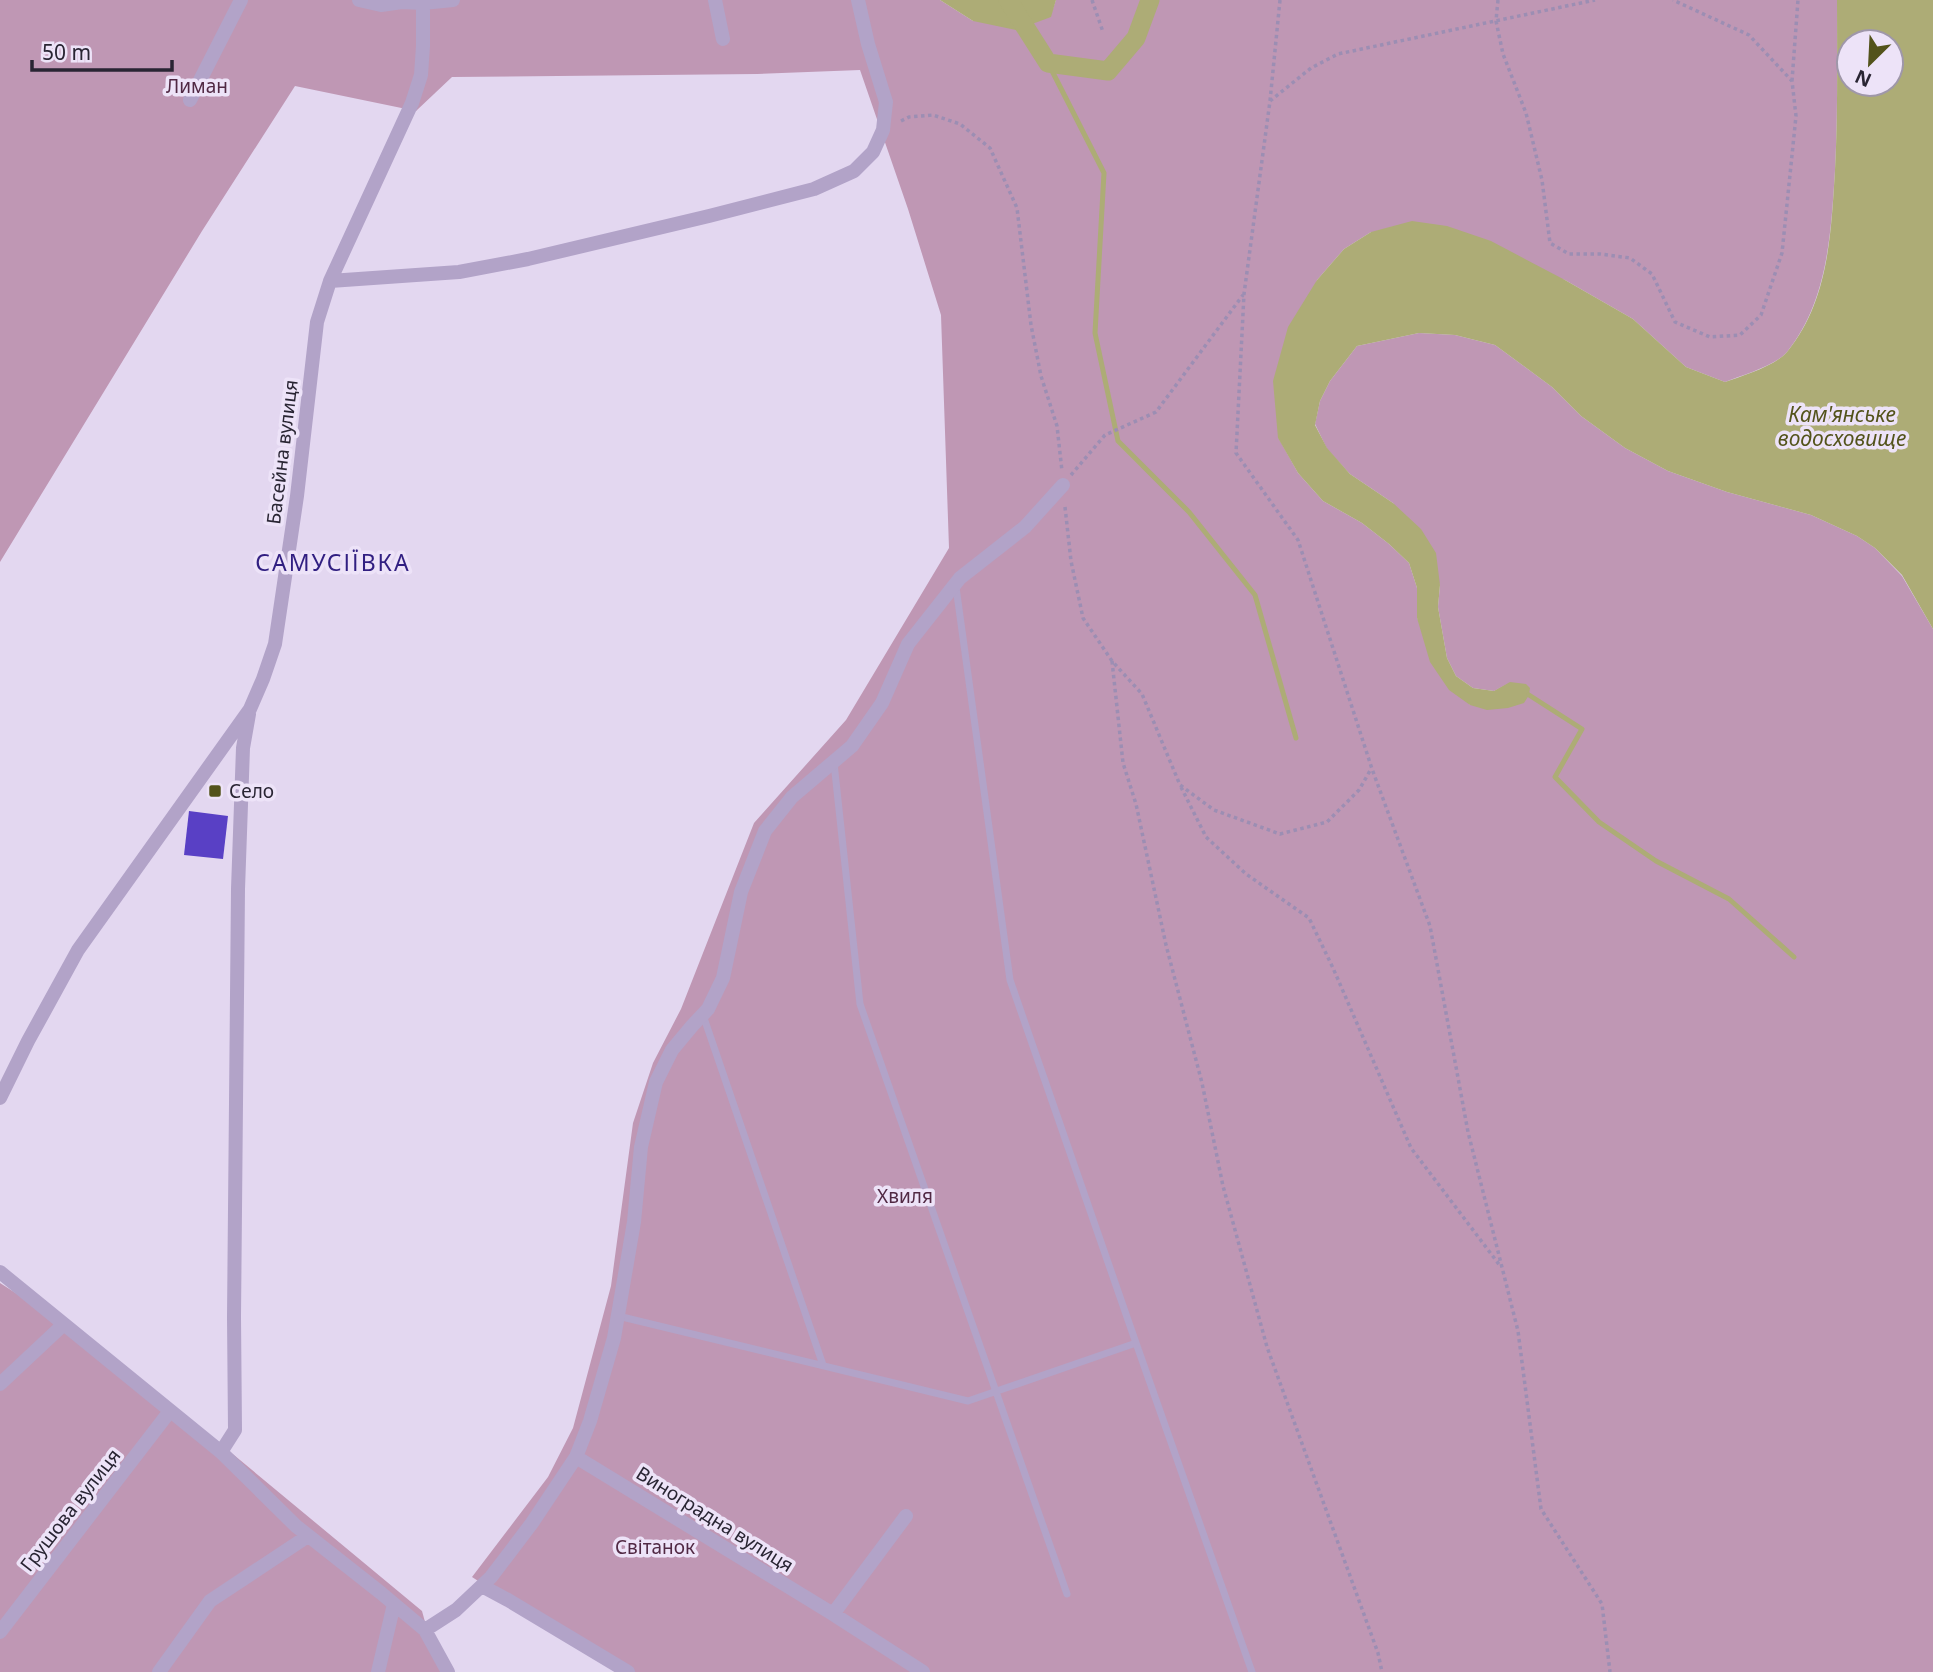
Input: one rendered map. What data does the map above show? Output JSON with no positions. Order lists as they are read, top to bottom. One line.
{"streets":{"street":["Басейна вулиця","Грушова вулиця","Виноградна вулиця"]},"districts":["САМУСІЇВКА"],"water":["Кам'янське водосховище"],"parks":["Лиман","Хвиля","Світанок"],"places":{"transit":["Село"]},"scale_bar":"50 m","north":"bottom left"}
